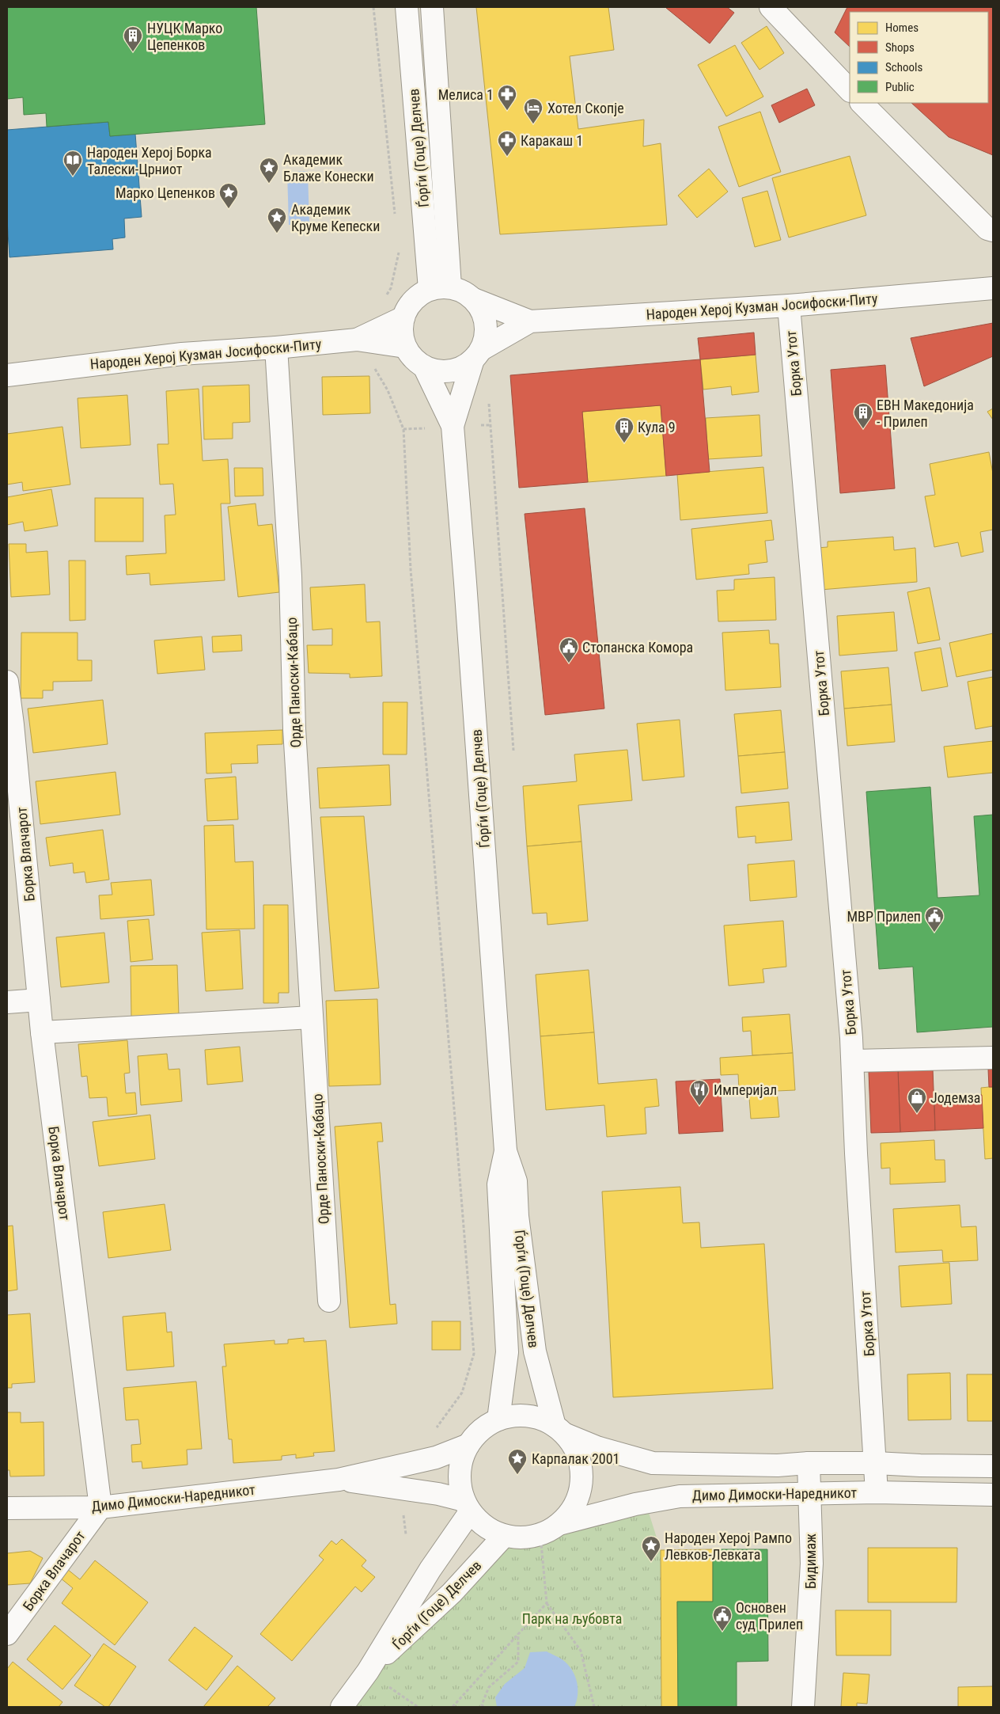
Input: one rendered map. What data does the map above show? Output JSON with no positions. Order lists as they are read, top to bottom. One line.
{"streets":{"street":["Ѓорѓи (Гоце) Делчев","Народен Херој Кузман Јосифоски-Питу","Борка Утот","Орде Паноски-Кабацо","Борка Влачарот","Димо Димоски-Наредникот","Бидимаж"]},"crossings":[["Ѓорѓи (Гоце) Делчев","Народен Херој Кузман Јосифоски-Питу"],["Ѓорѓи (Гоце) Делчев","Димо Димоски-Наредникот"],["Народен Херој Кузман Јосифоски-Питу","Борка Утот"],["Народен Херој Кузман Јосифоски-Питу","Орде Паноски-Кабацо"],["Борка Утот","Димо Димоски-Наредникот"],["Борка Влачарот","Димо Димоски-Наредникот"],["Димо Димоски-Наредникот","Бидимаж"]],"parks":["Парк на љубовта"],"places":{"building":["НУЦК Марко Цепенков","ЕВН Македонија - Прилеп","Кула 9"],"pharmacy":["Мелиса 1","Каракаш 1"],"hotel":["Хотел Скопје"],"library":["Народен Херој Борка Талески-Црниот"],"place":["Академик Блаже Конески","Марко Цепенков","Академик Круме Кепески","Карпалак 2001","Народен Херој Рампо Левков-Левката"],"public building":["Стопанска Комора","МВР Прилеп","Основен суд Прилеп"],"restaurant":["Империјал"],"shop":["Јодемза"]},"legend":["Homes","Shops","Schools","Public"]}
